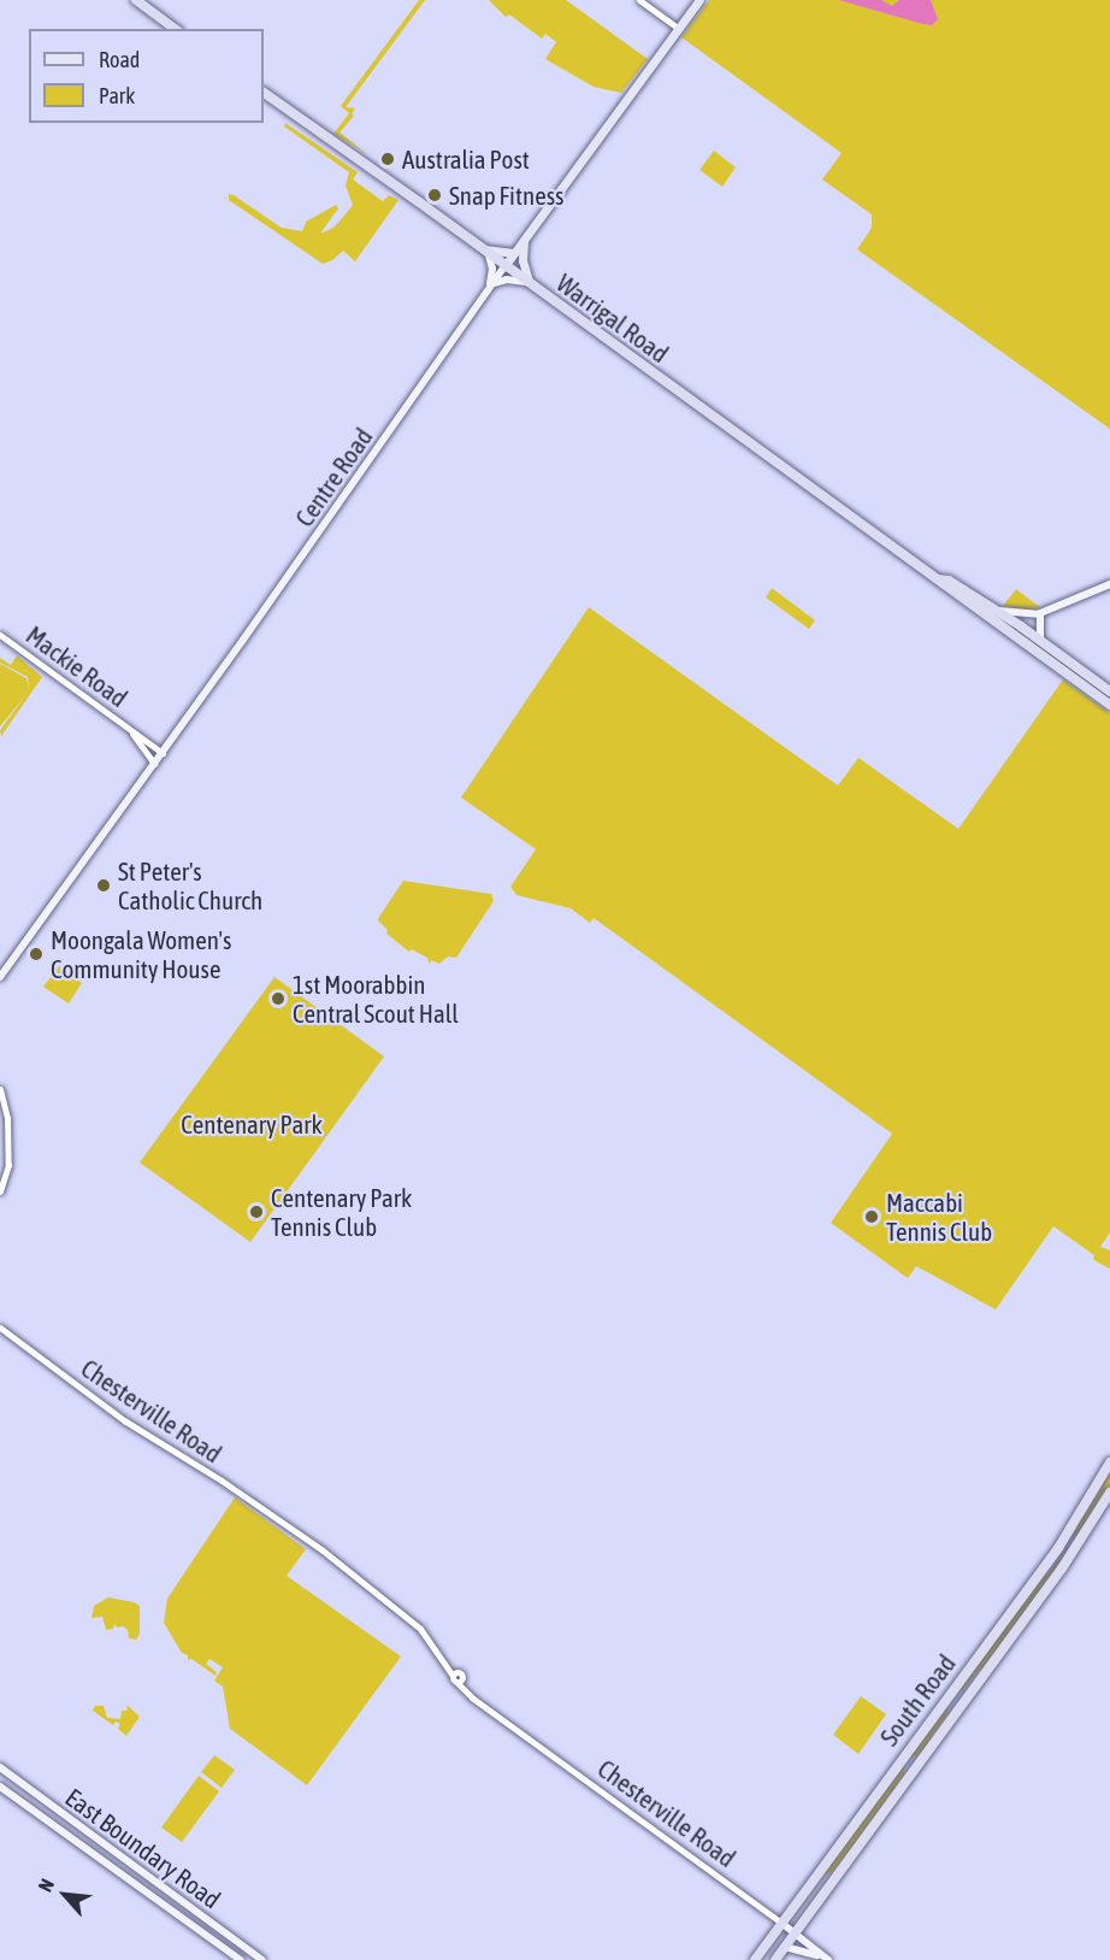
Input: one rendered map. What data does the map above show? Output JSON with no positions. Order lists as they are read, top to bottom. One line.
{"streets":{"highway":["Warrigal Road","South Road"],"main road":["Centre Road","Chesterville Road","East Boundary Road"],"street":["Mackie Road"]},"crossings":[["Warrigal Road","Centre Road"],["Centre Road","Mackie Road"],["Chesterville Road","South Road"]],"parks":["Centenary Park"],"places":["Australia Post","Snap Fitness","St Peter's Catholic Church","Moongala Women's Community House","1st Moorabbin Central Scout Hall","Centenary Park Tennis Club","Maccabi Tennis Club"],"legend":["Road","Park"],"north":"top left"}
